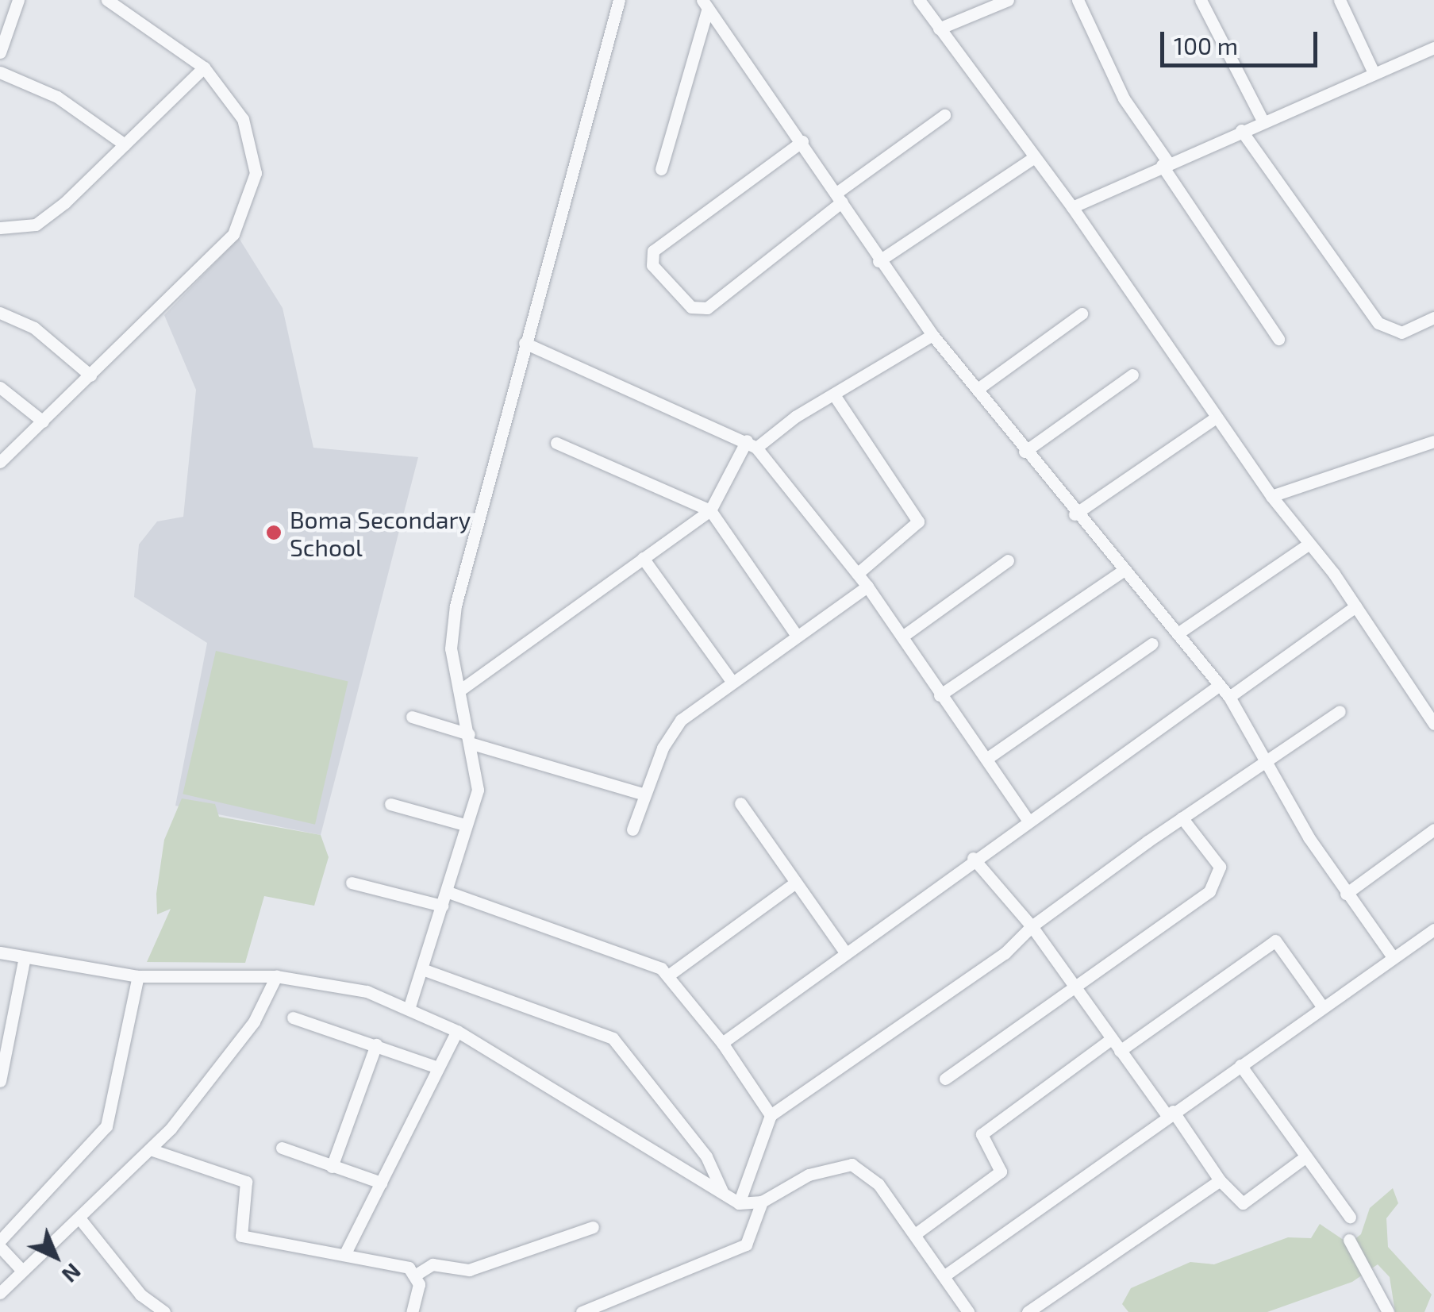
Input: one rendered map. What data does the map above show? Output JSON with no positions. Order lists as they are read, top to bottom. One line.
{"places":["Boma Secondary School"],"scale_bar":"100 m","north":"bottom right"}
